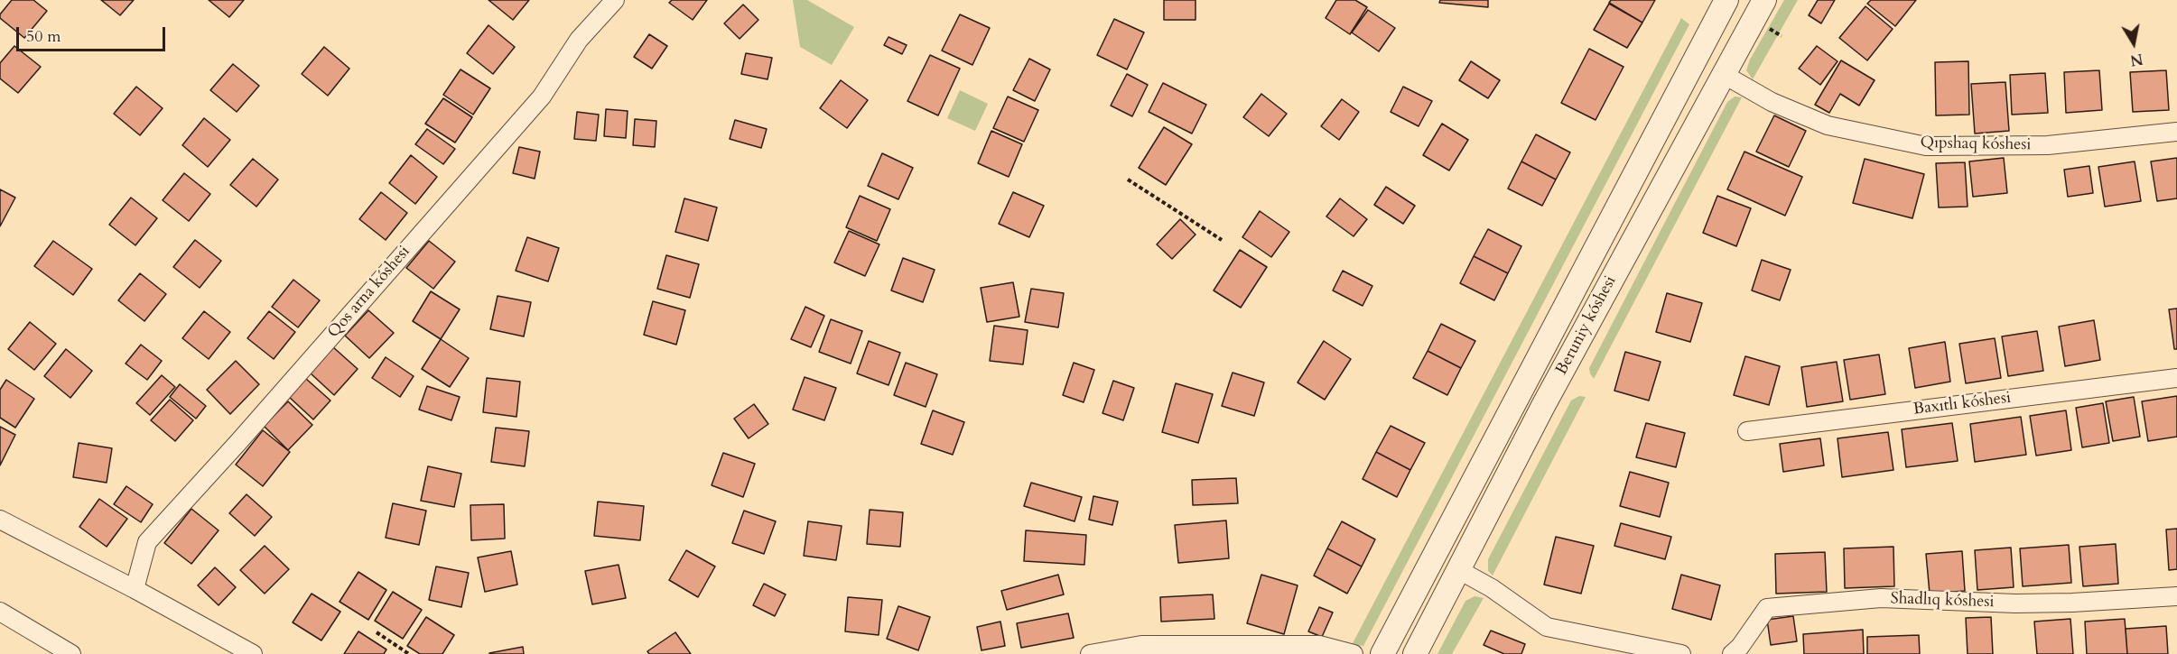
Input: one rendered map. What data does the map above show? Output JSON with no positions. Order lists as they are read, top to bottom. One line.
{"streets":{"street":["Qıpshaq kóshesi","Qos arna kóshesi","Beruniy kóshesi","Baxıtlı kóshesi","Shadlıq kóshesi"]},"crossings":[["Qıpshaq kóshesi","Beruniy kóshesi"]],"scale_bar":"50 m","north":"bottom"}
